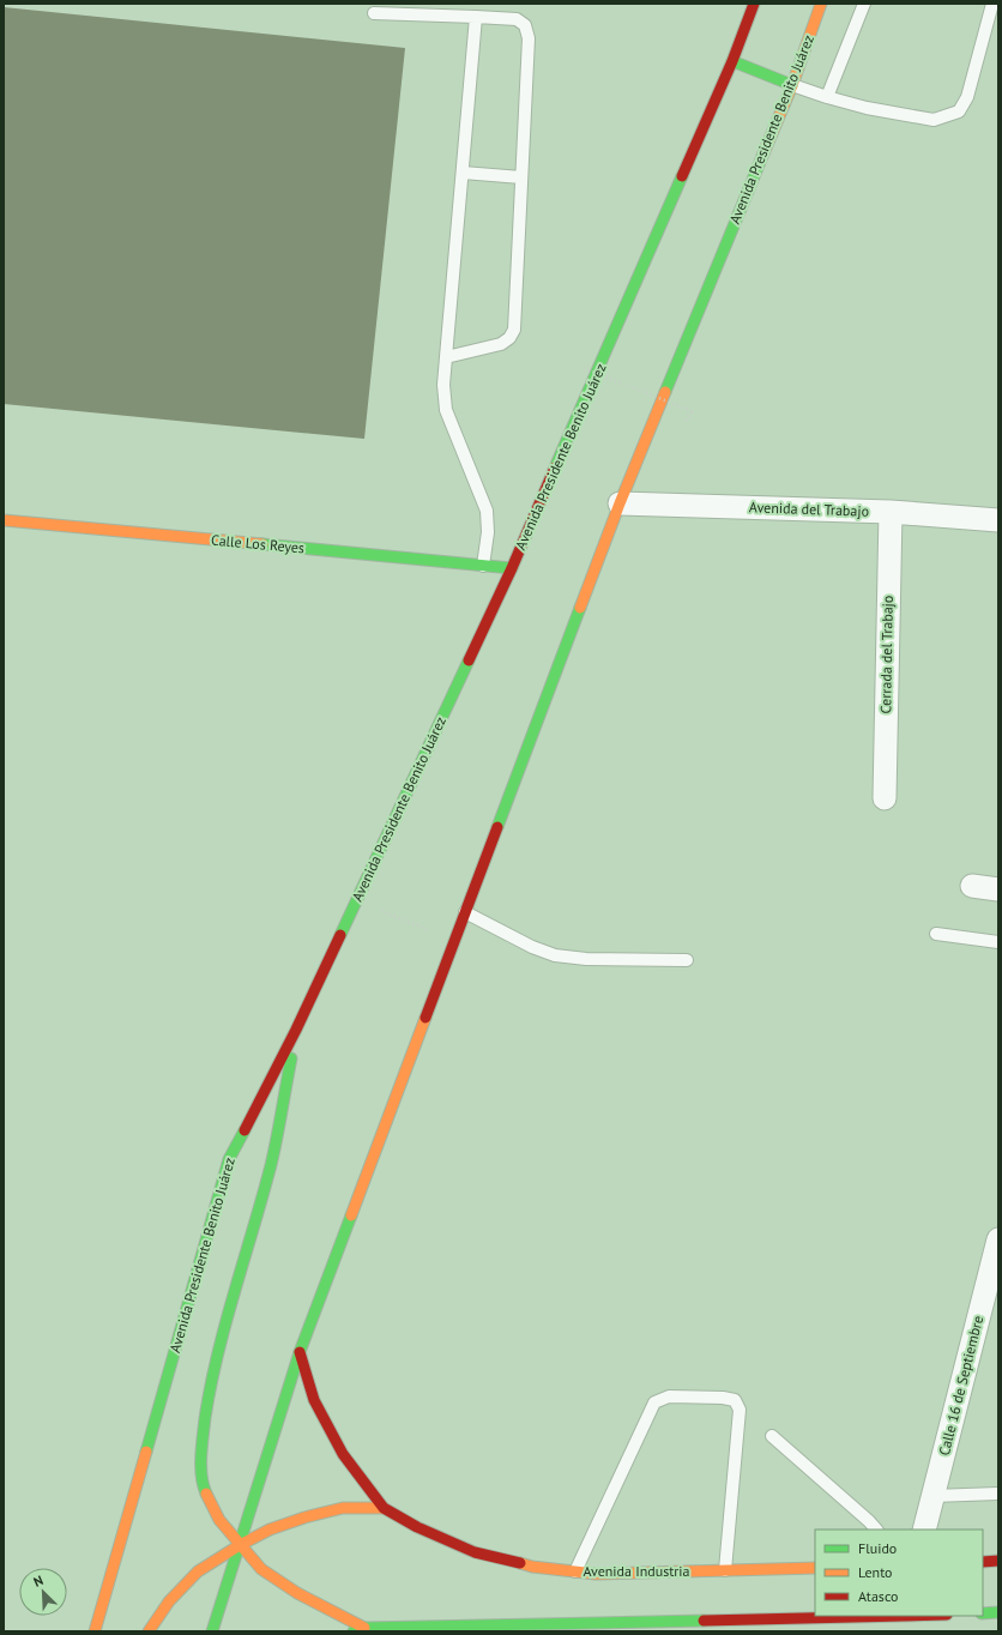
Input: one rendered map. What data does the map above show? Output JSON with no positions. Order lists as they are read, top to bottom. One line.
{"streets":{"main road":["Avenida Presidente Benito Juárez","Calle Los Reyes","Avenida Industria"],"street":["Avenida del Trabajo","Cerrada del Trabajo","Calle 16 de Septiembre"]},"crossings":[["Avenida Presidente Benito Juárez","Avenida del Trabajo"],["Avenida Presidente Benito Juárez","Calle Los Reyes"],["Avenida del Trabajo","Cerrada del Trabajo"]],"legend":["Fluido","Lento","Atasco"],"north":"top left"}
